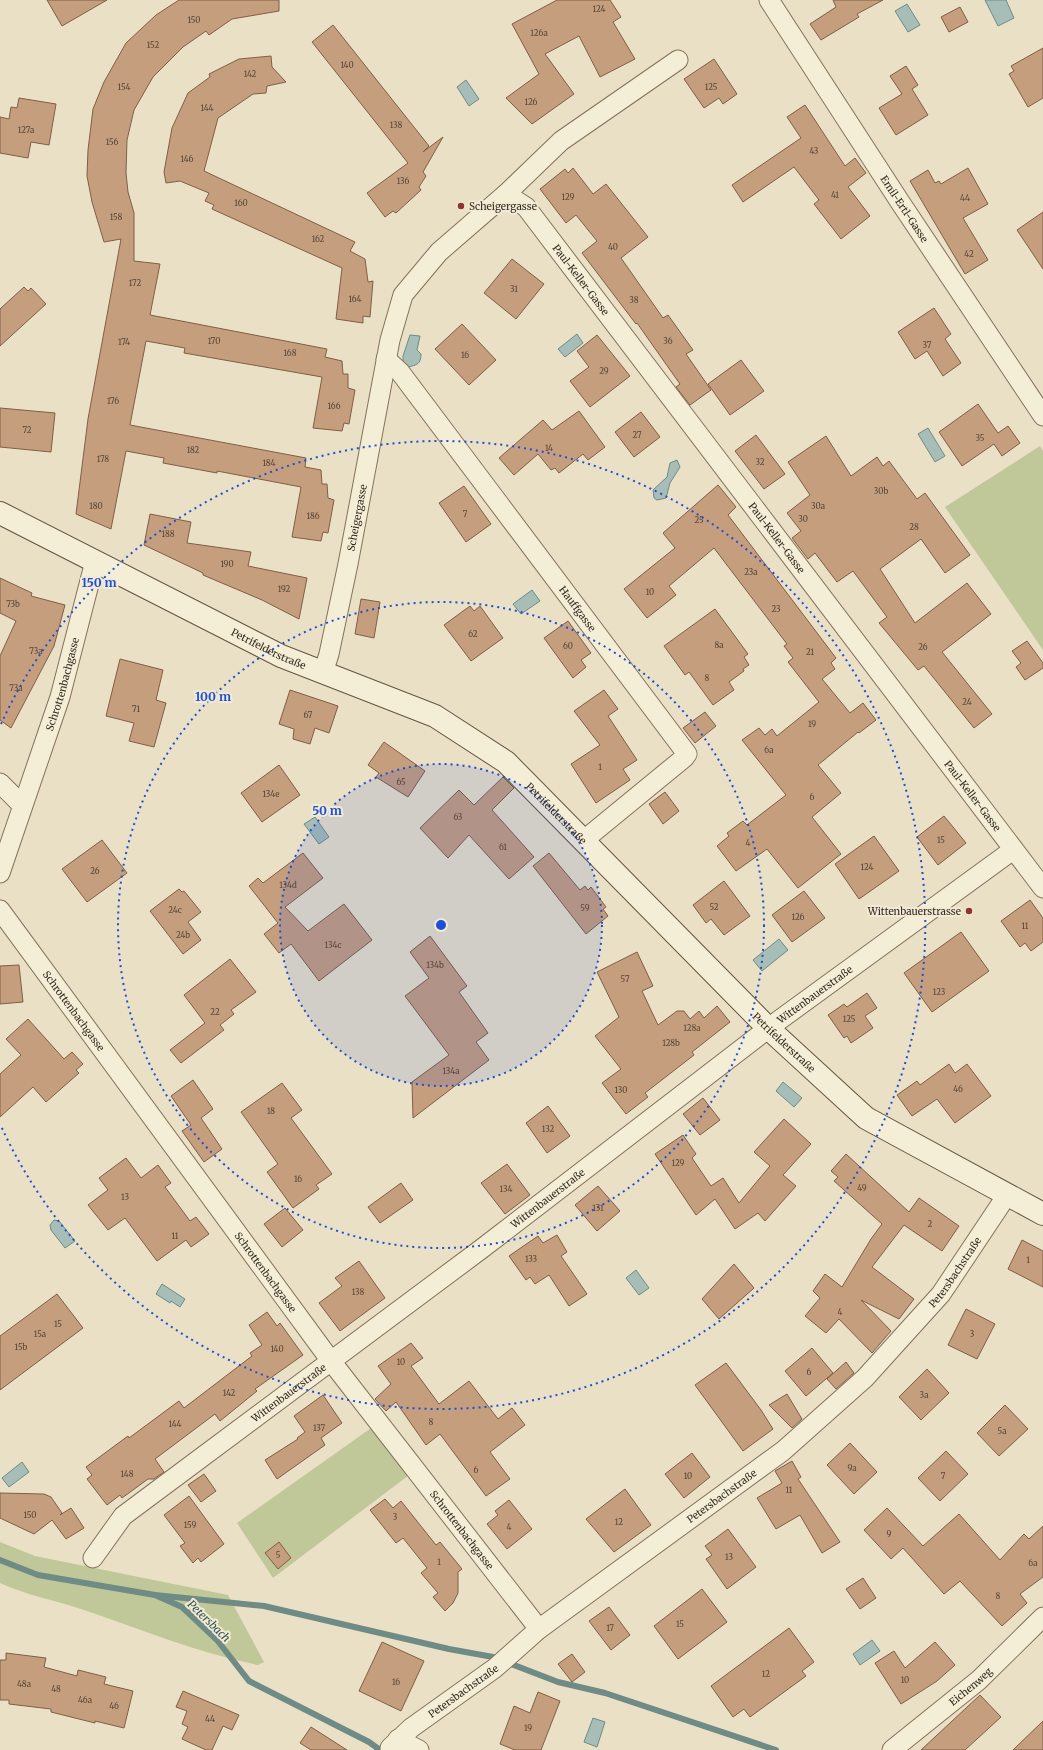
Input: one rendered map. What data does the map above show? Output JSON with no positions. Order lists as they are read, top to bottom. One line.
{"streets":{"main road":["Petrifelderstraße"],"street":["Emil-Ertl-Gasse","Paul-Keller-Gasse","Scheigergasse","Hauffgasse","Schrottenbachgasse","Wittenbauerstraße","Petersbachstraße","Eichenweg"]},"crossings":[["Paul-Keller-Gasse","Scheigergasse"],["Paul-Keller-Gasse","Wittenbauerstraße"],["Scheigergasse","Hauffgasse"],["Scheigergasse","Petrifelderstraße"],["Hauffgasse","Petrifelderstraße"],["Petrifelderstraße","Schrottenbachgasse"],["Petrifelderstraße","Wittenbauerstraße"],["Petrifelderstraße","Petersbachstraße"],["Schrottenbachgasse","Wittenbauerstraße"],["Schrottenbachgasse","Petersbachstraße"]],"water":["Petersbach"],"places":["Scheigergasse","Wittenbauerstrasse"],"house_numbers":["124","150","126a","152","140","142","154","125","126","144","138","127a","156","43","146","136","41","129","44","160","158","162","40","42","172","31","164","38","170","36","174","37","168","16","29","176","166","72","27","35","14","182","178","32","184","30b","180","30a","7","186","30","25","28","188","190","23a","192","10","73b","23","62","8a","60","26","73a","21","8","73a","24","71","67","19","6a","1","65","134e","6","63","15","4","61","124","26","134d","52","59","24c","126","11","24b","134c","134b","57","123","22","125","128a","128b","134a","46","130","18","132","129","16","49","134","13","131","2","11","133","1","138","4","15","15a","3","15b","140","10","6","142","3a","8","144","137","5a","9a","6","148","10","7","11","150","3","12","159","4","9","5","13","1","6a","8","15","17","12","10","16","48a","48","46a","46","44","19"],"rings":["150 m","100 m","50 m"]}
